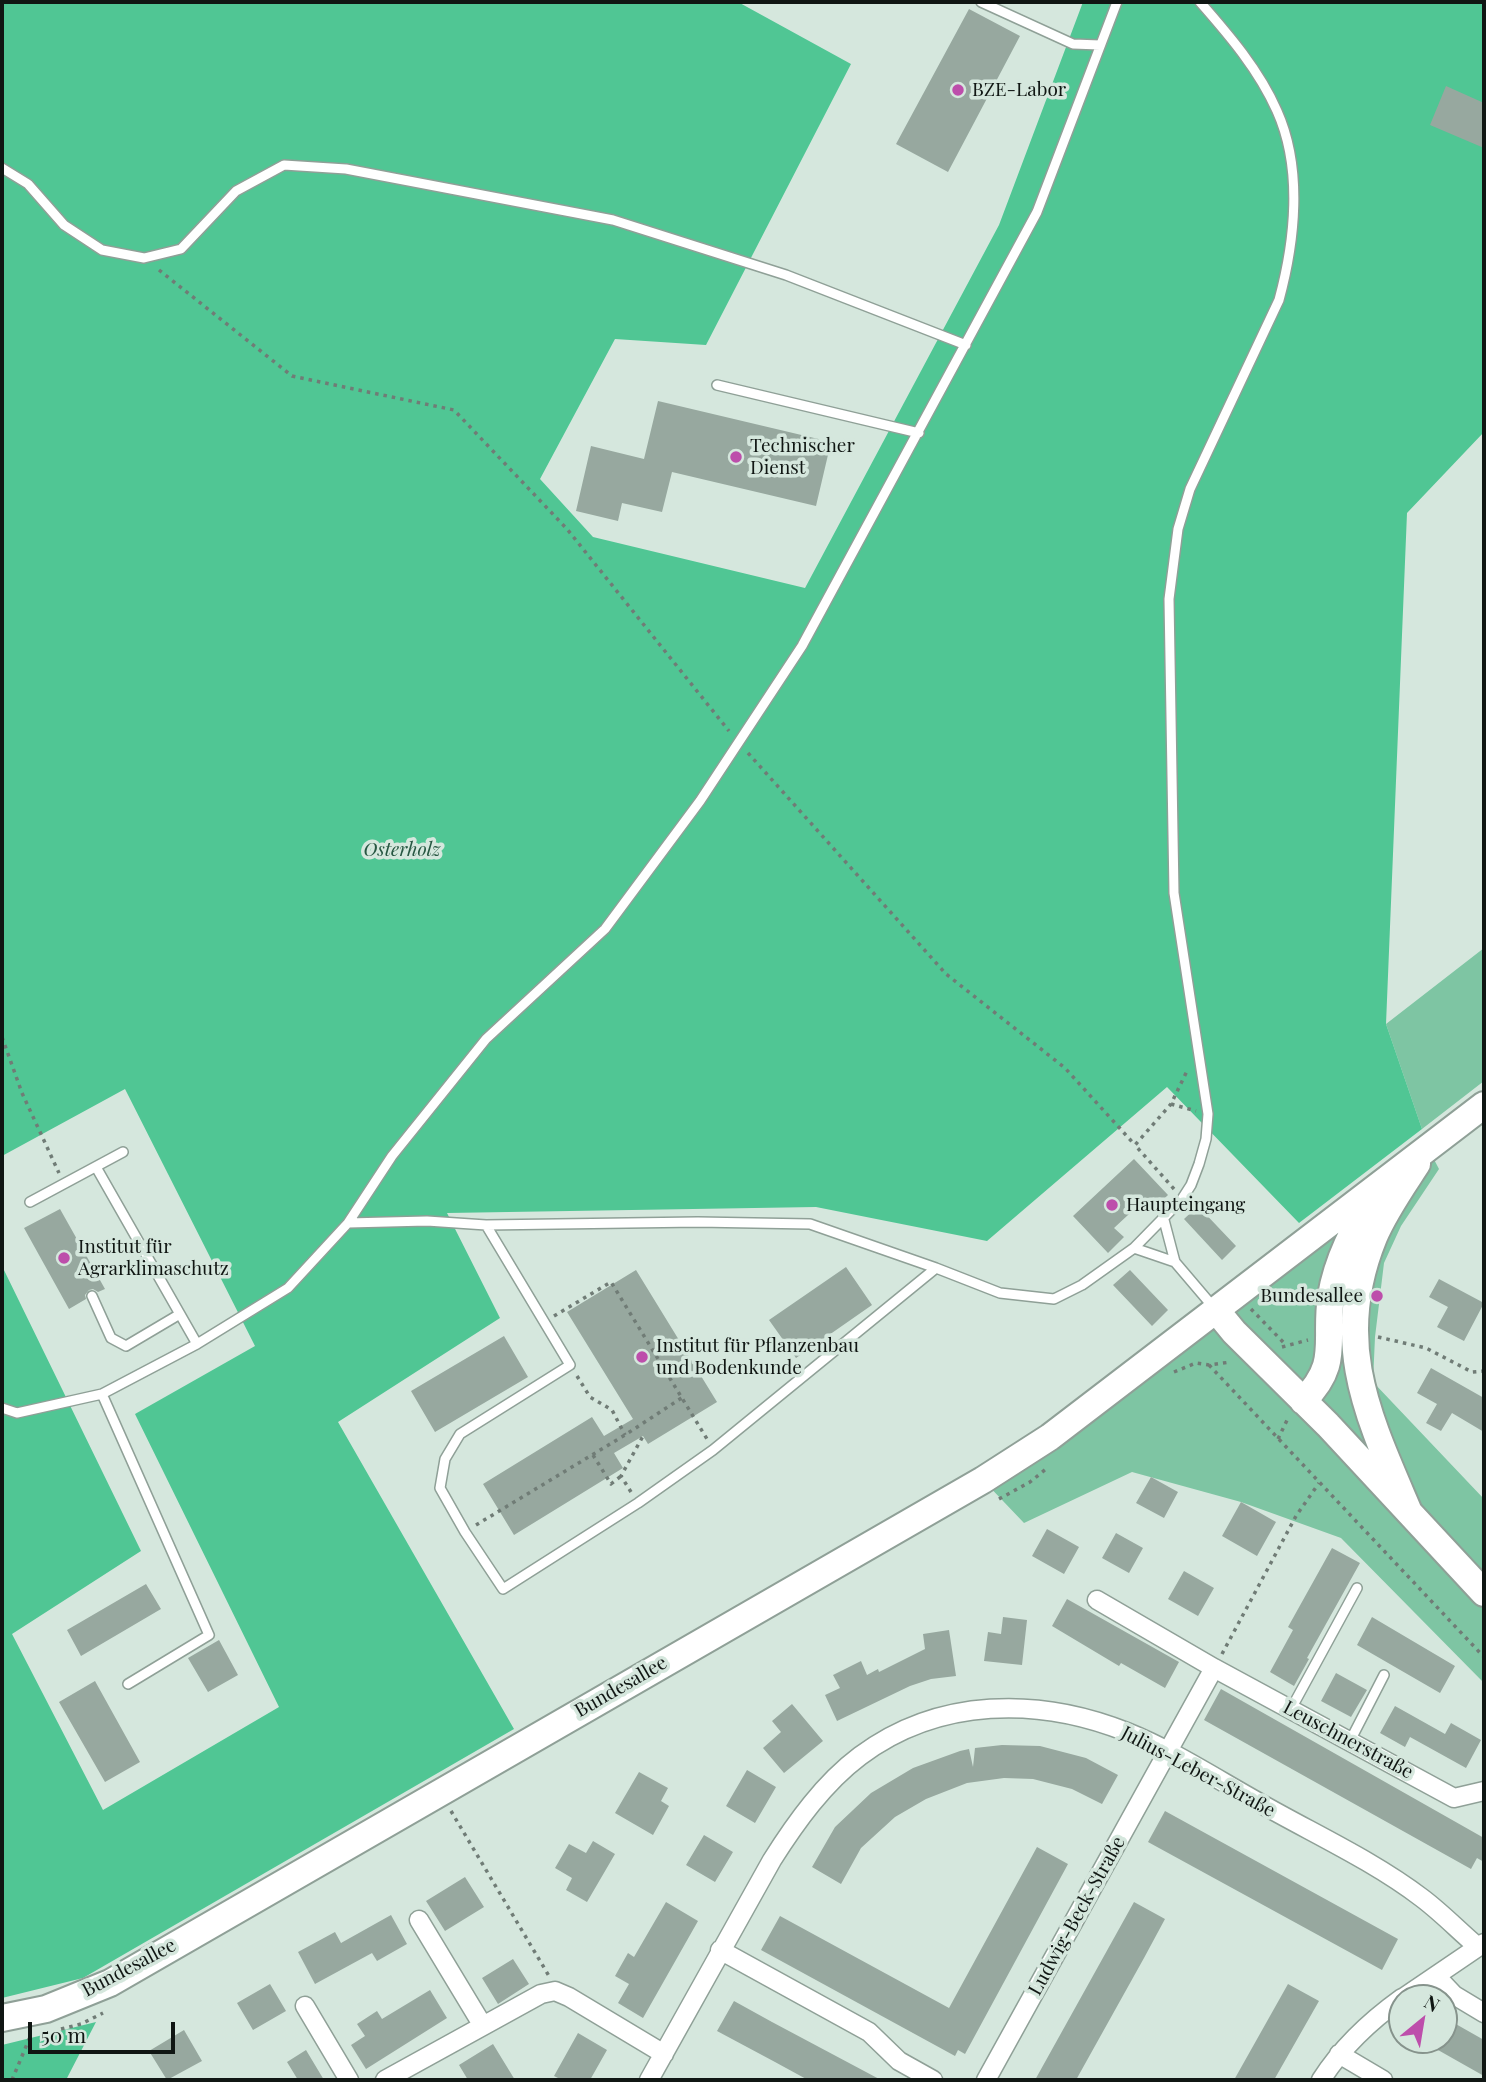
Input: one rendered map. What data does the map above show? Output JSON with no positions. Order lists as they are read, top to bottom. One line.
{"streets":{"main road":["Bundesallee"],"street":["Leuschnerstraße","Julius-Leber-Straße","Ludwig-Beck-Straße"]},"crossings":[["Julius-Leber-Straße","Ludwig-Beck-Straße"]],"parks":["Osterholz"],"places":["BZE-Labor","Technischer Dienst","Haupteingang","Institut für Agrarklimaschutz","Bundesallee","Institut für Pflanzenbau und Bodenkunde"],"scale_bar":"50 m","north":"top right"}
